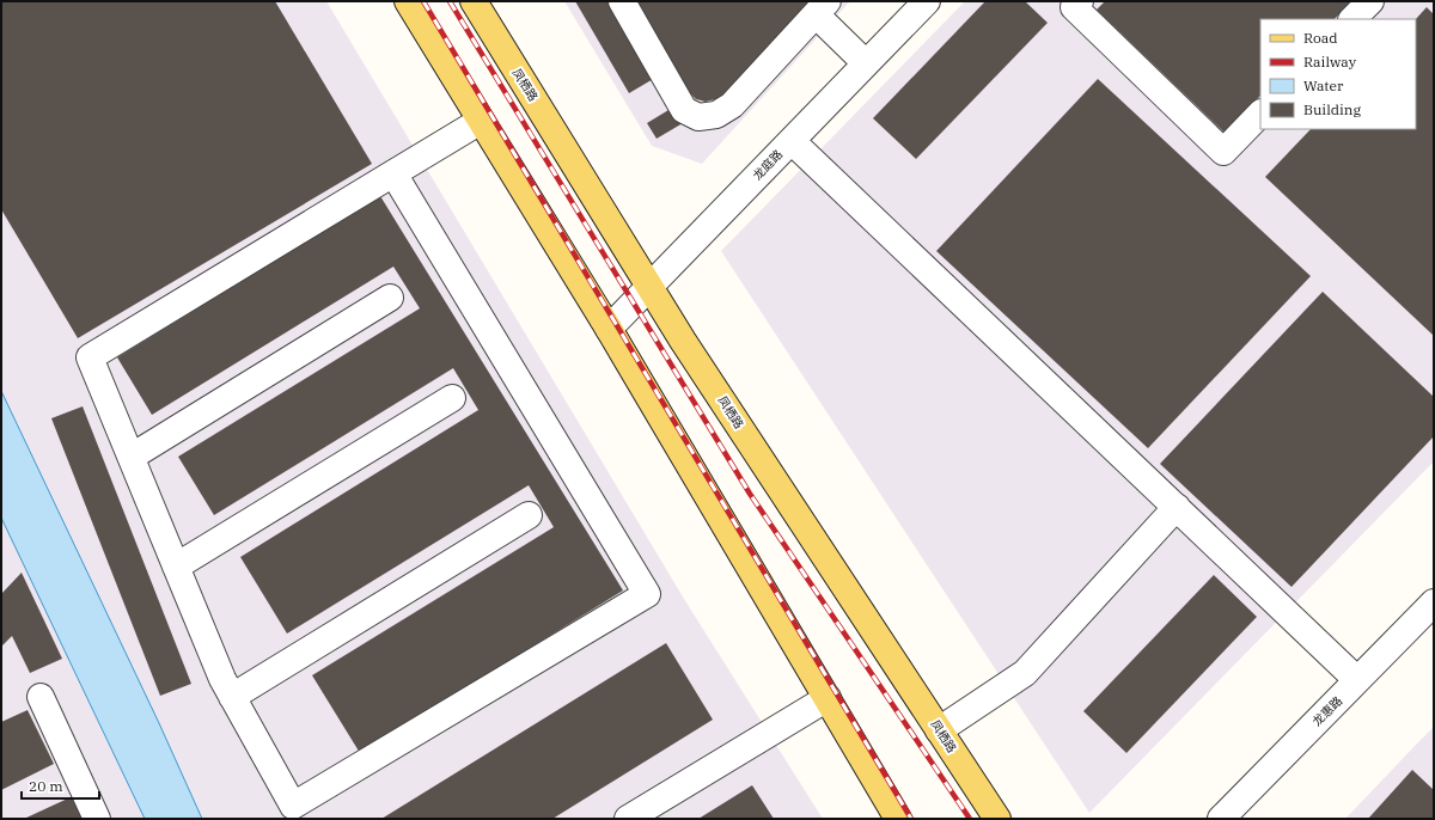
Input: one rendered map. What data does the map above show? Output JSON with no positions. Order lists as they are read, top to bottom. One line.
{"streets":{"main road":["凤栖路"],"street":["龙庭路","龙惠路"]},"crossings":[["凤栖路","龙庭路"]],"legend":["Road","Railway","Water","Building"],"scale_bar":"20 m"}
